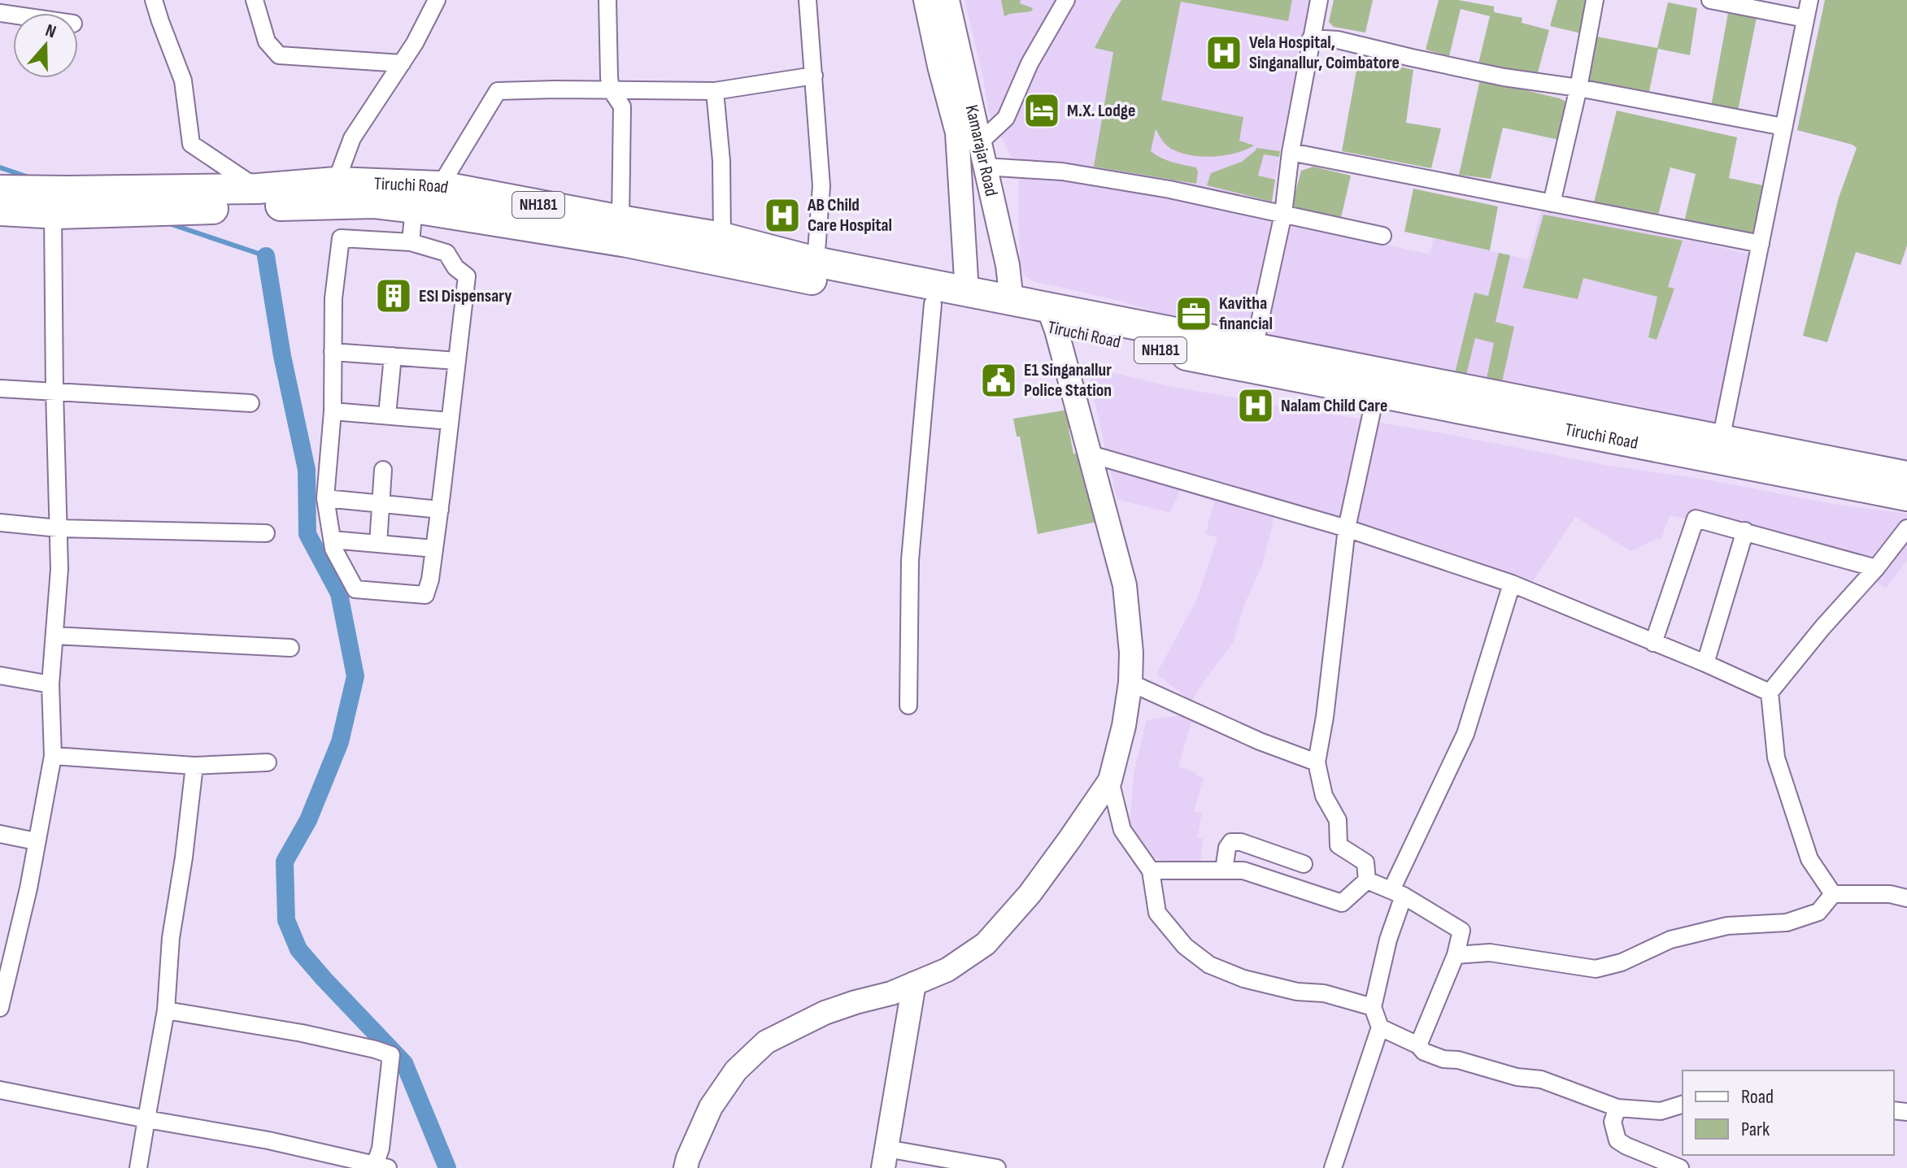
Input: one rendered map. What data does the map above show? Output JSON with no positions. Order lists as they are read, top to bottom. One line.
{"streets":{"highway":["Tiruchi Road","NH181"],"main road":["Kamarajar Road"]},"crossings":[["Kamarajar Road","NH181"],["Tiruchi Road","NH181"]],"places":{"hospital":["Vela Hospital, Singanallur, Coimbatore","AB Child Care Hospital","Nalam Child Care"],"hotel":["M.X. Lodge"],"building":["ESI Dispensary"],"office":["Kavitha financial"],"public building":["E1 Singanallur Police Station"]},"legend":["Road","Park"],"north":"top"}
